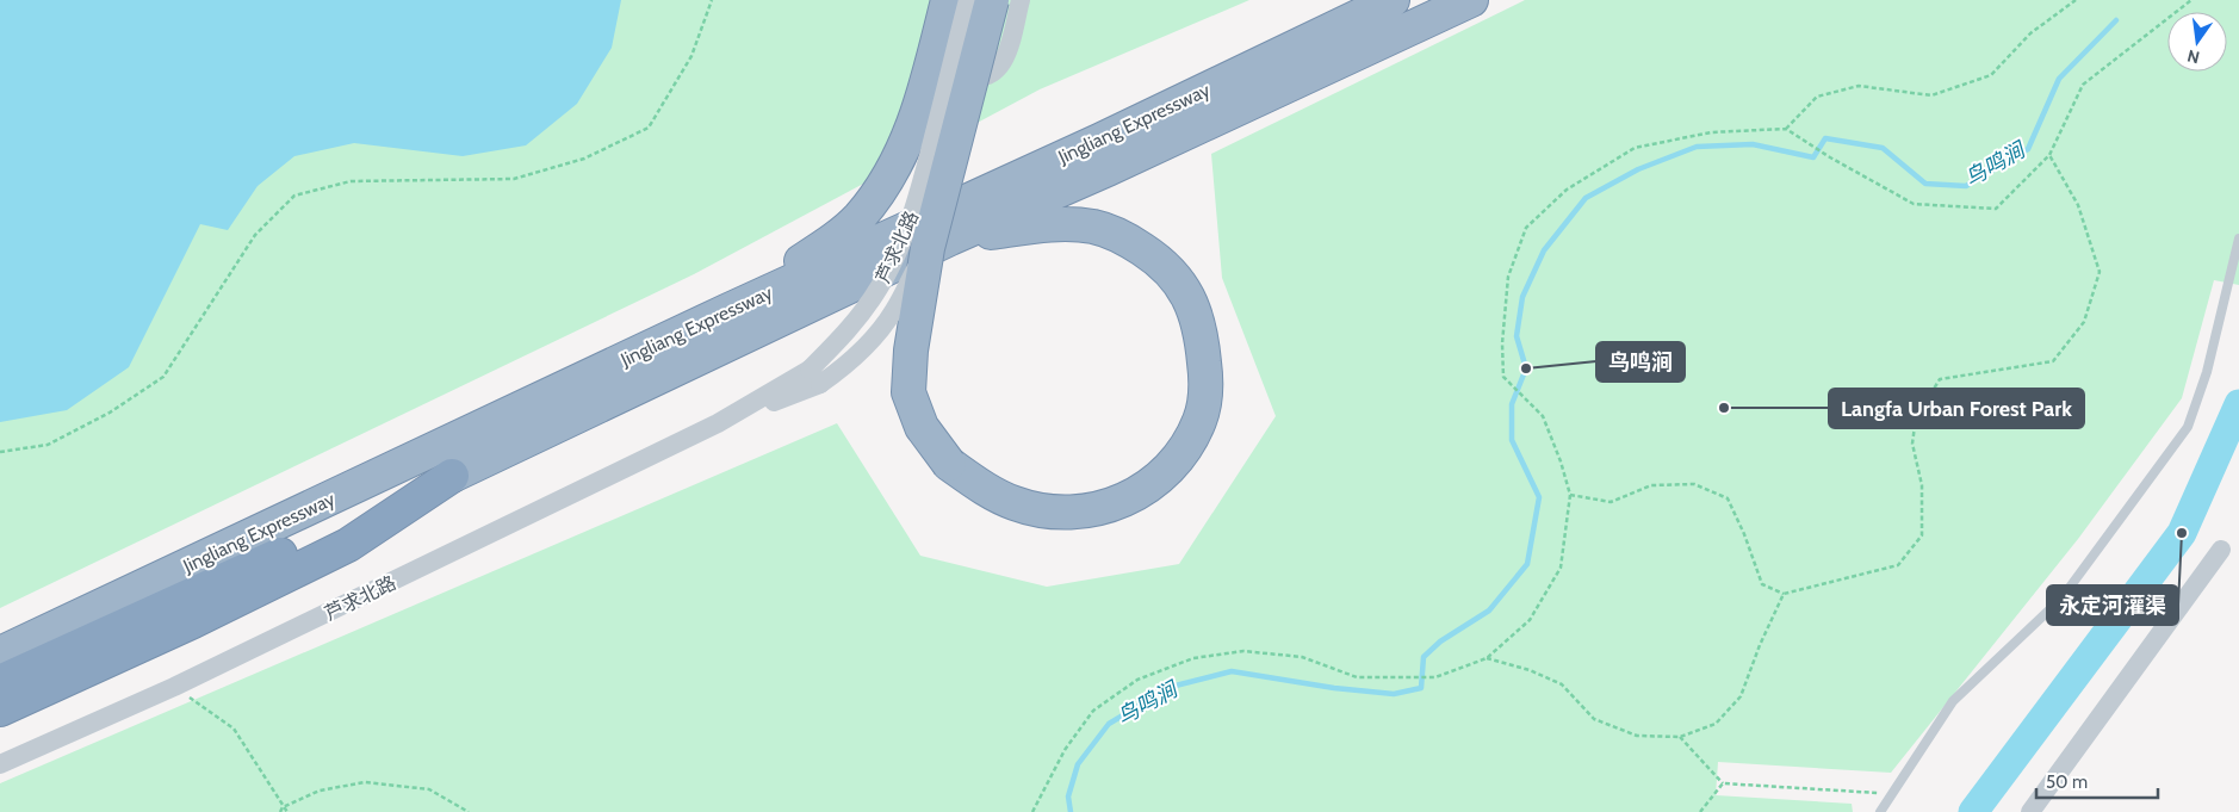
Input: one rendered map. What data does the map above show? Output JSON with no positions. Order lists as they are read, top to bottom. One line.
{"streets":{"highway":["Jingliang Expressway"],"street":["芦求北路"]},"crossings":[["Jingliang Expressway","芦求北路"]],"water":["鸟鸣涧"],"places":["鸟鸣涧","Langfa Urban Forest Park","永定河灌渠"],"scale_bar":"50 m","north":"bottom"}
